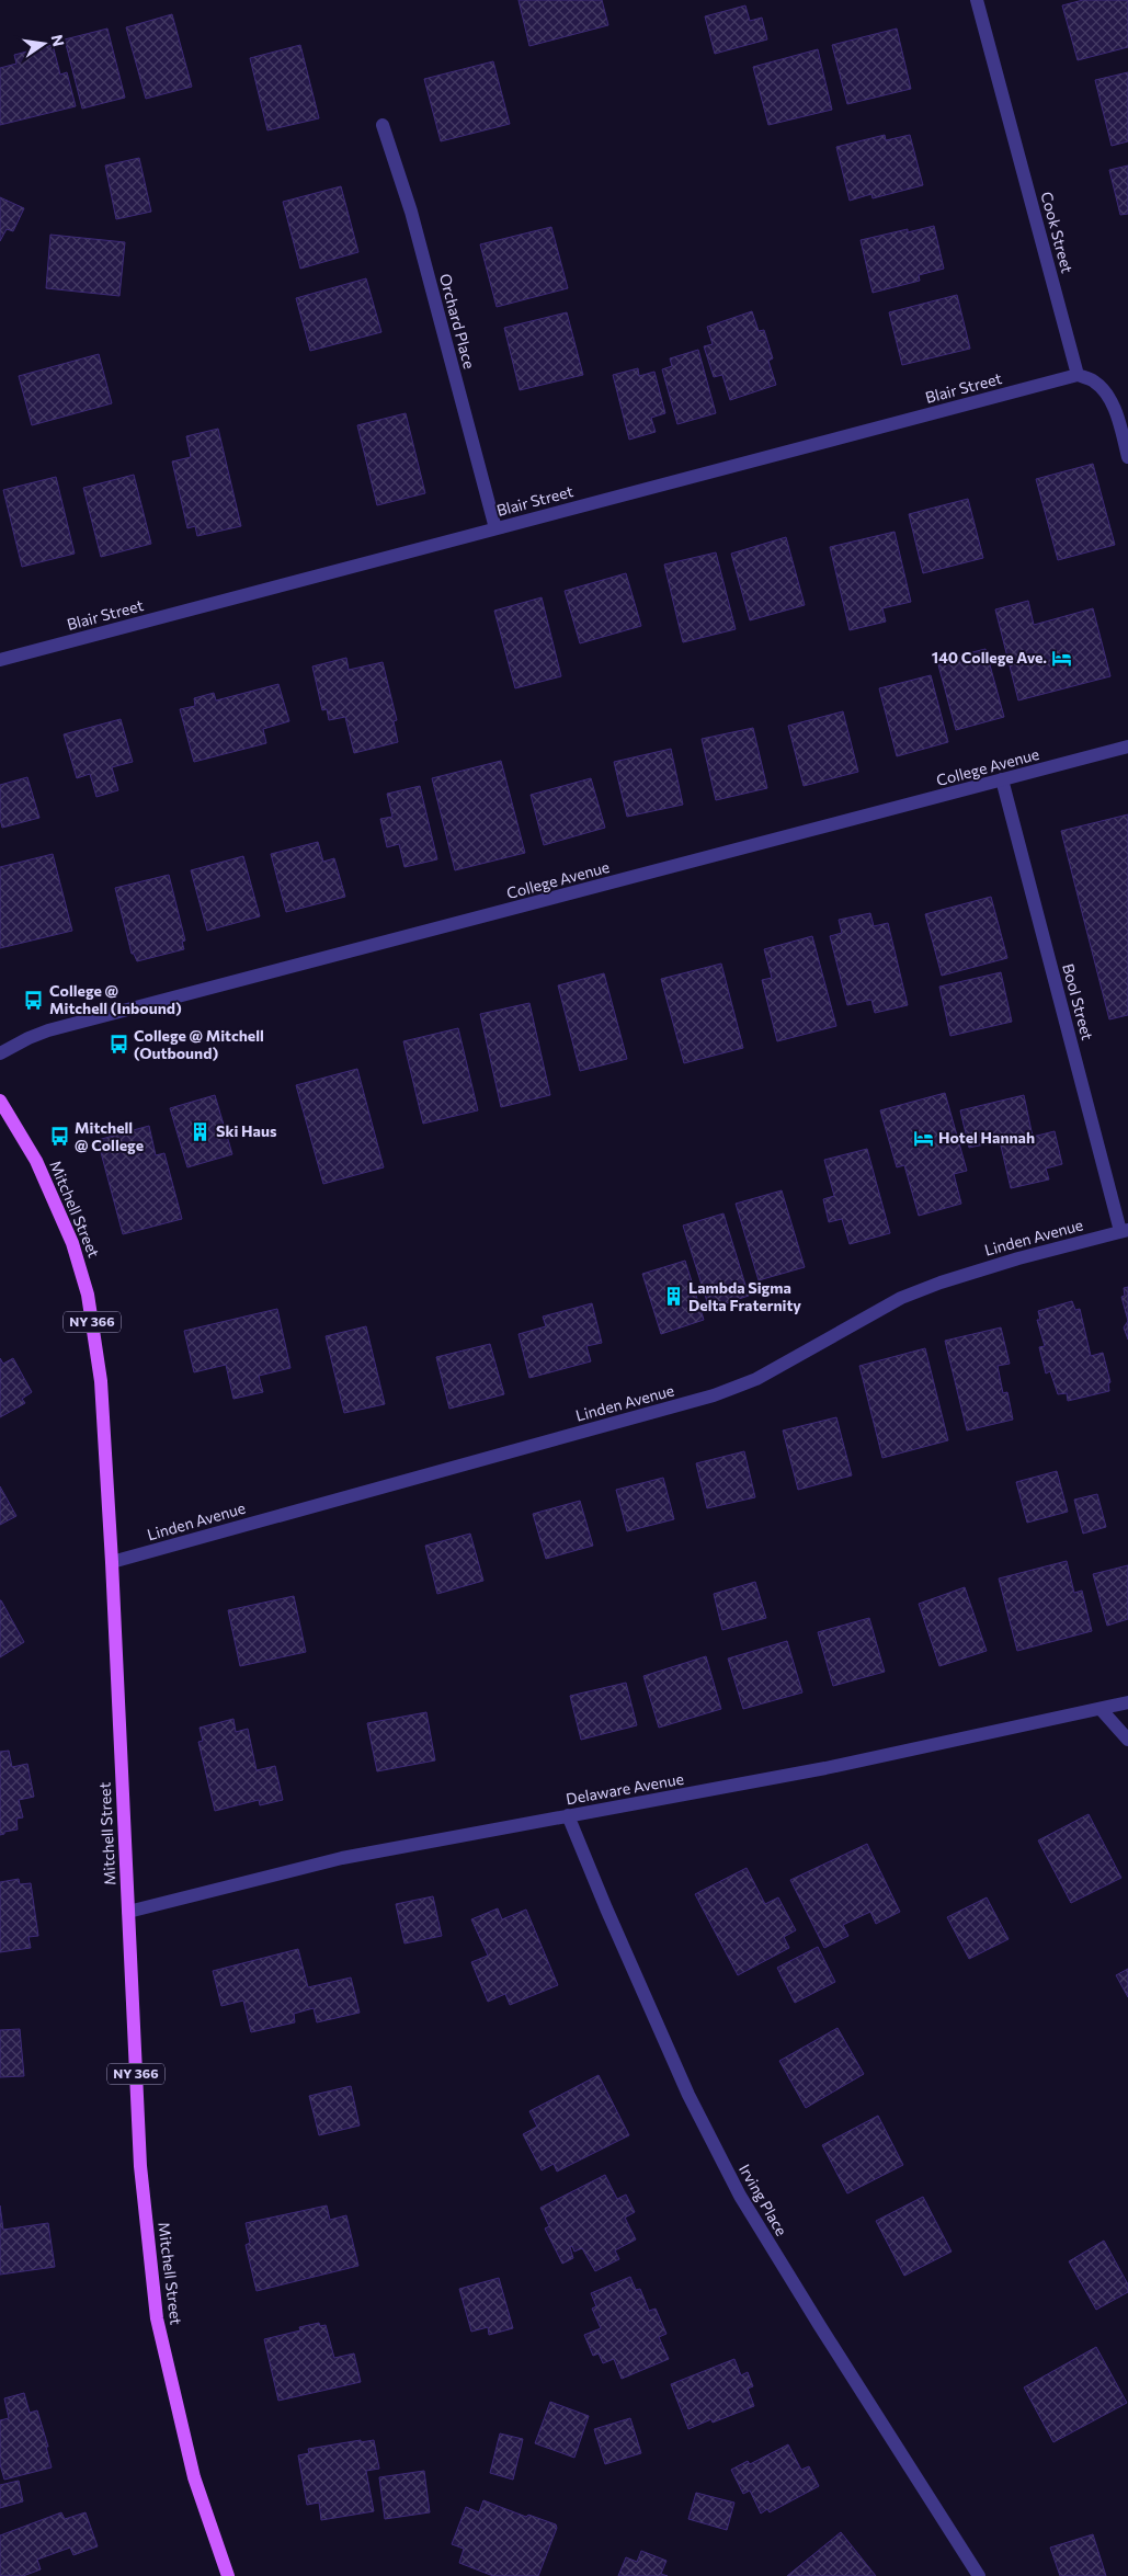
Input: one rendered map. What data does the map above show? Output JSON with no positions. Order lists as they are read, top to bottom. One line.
{"streets":{"main road":["Mitchell Street","NY 366"],"street":["Cook Street","Orchard Place","Blair Street","College Avenue","Bool Street","Linden Avenue","Delaware Avenue","Irving Place"]},"crossings":[["Cook Street","Blair Street"],["Orchard Place","Blair Street"],["College Avenue","Bool Street"],["Bool Street","Linden Avenue"],["Mitchell Street","Linden Avenue"],["Mitchell Street","Delaware Avenue"],["Delaware Avenue","Irving Place"]],"places":{"hotel":["140 College Ave.","Hotel Hannah"],"bus stop":["College @ Mitchell (Inbound)","College @ Mitchell (Outbound)","Mitchell @ College"],"building":["Ski Haus","Lambda Sigma Delta Fraternity"]},"north":"right"}
